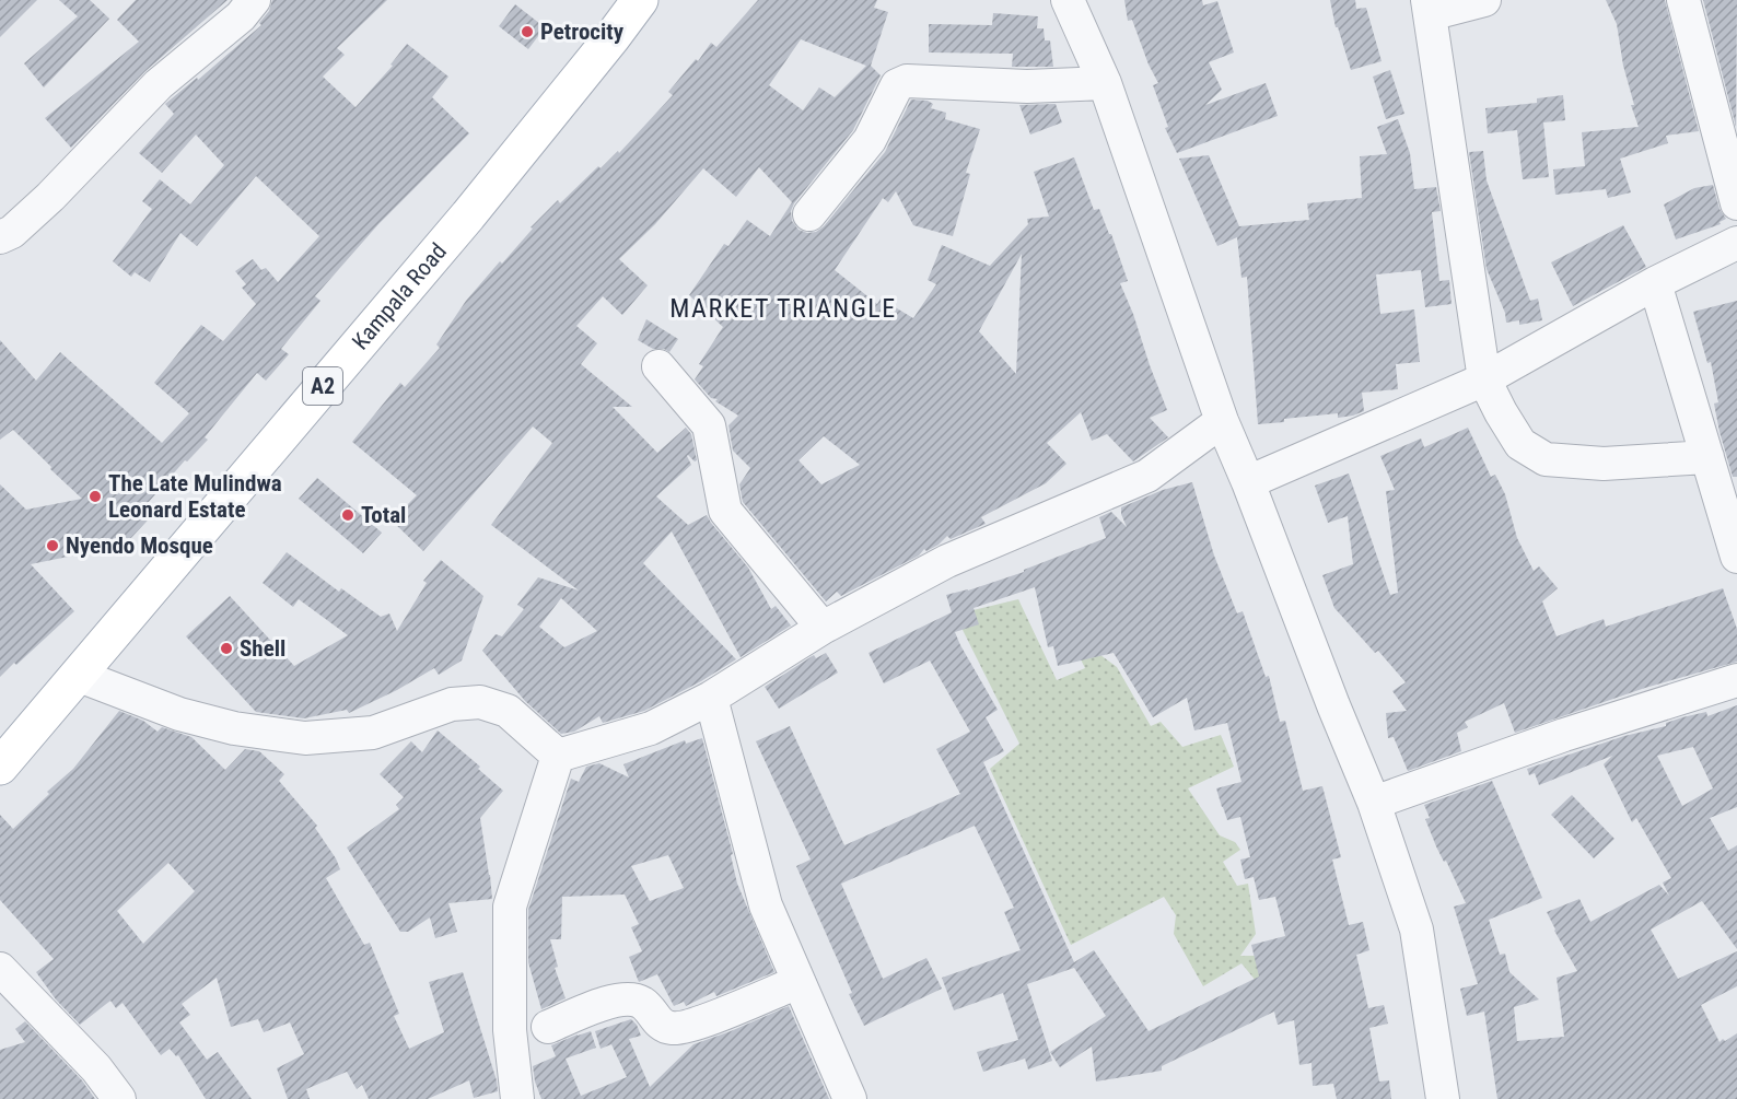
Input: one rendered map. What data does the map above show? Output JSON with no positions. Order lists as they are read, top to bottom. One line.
{"streets":{"main road":["Kampala Road","A2"]},"districts":["MARKET TRIANGLE"],"places":["Petrocity","The Late Mulindwa Leonard Estate","Total","Nyendo Mosque","Shell"]}
